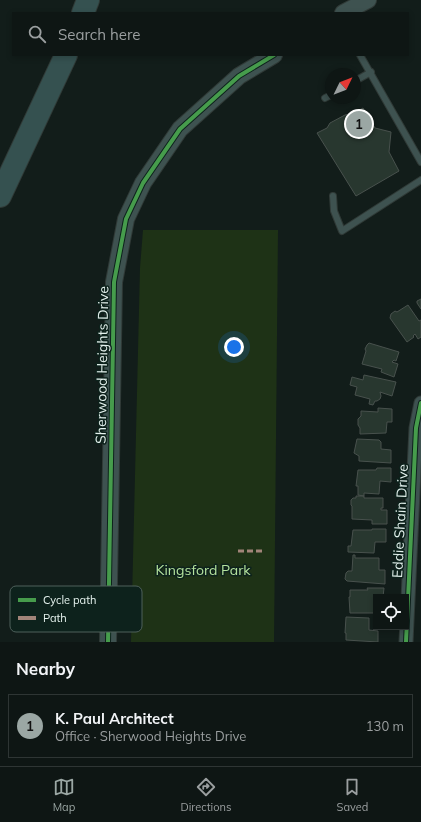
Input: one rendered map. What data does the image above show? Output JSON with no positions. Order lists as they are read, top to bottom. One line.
{"streets":{"street":["Sherwood Heights Drive","Eddie Shain Drive"]},"parks":["Kingsford Park"],"legend":["Cycle path","Path"],"north":"top right","page":{"search":"Search here","pins":"1","heading":"Nearby","list":[{"mark":"1","name":"K. Paul Architect","note":"Office · Sherwood Heights Drive","value":"130 m"}],"nav":["Map","Directions","Saved"]}}
